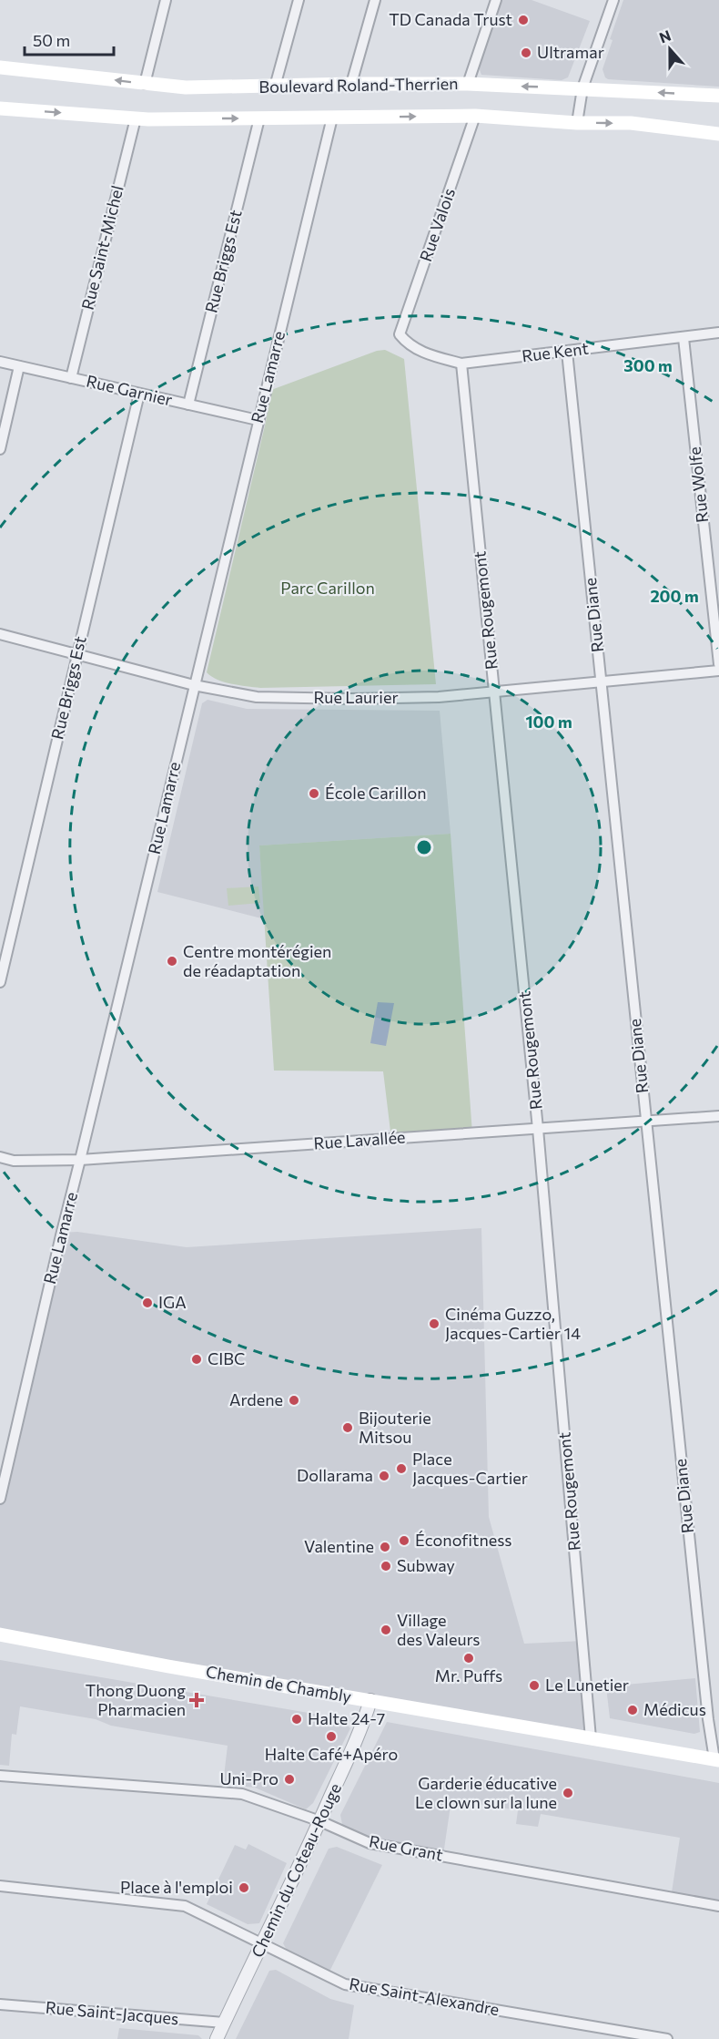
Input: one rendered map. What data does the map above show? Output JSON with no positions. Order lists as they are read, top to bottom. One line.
{"streets":{"main road":["Boulevard Roland-Therrien","Chemin de Chambly"],"street":["Rue Valois","Rue Saint-Michel","Rue Briggs Est","Rue Kent","Rue Lamarre","Rue Garnier","Rue Wolfe","Rue Rougemont","Rue Diane","Rue Laurier","Rue Lavallée","Rue Grant","Chemin du Coteau-Rouge","Rue Saint-Alexandre","Rue Saint-Jacques"]},"crossings":[["Boulevard Roland-Therrien","Rue Valois"],["Boulevard Roland-Therrien","Rue Saint-Michel"],["Boulevard Roland-Therrien","Rue Briggs Est"],["Boulevard Roland-Therrien","Rue Lamarre"],["Rue Valois","Rue Kent"],["Rue Saint-Michel","Rue Garnier"],["Rue Briggs Est","Rue Garnier"],["Rue Briggs Est","Rue Laurier"],["Rue Kent","Rue Wolfe"],["Rue Kent","Rue Rougemont"],["Rue Kent","Rue Diane"],["Rue Lamarre","Rue Garnier"],["Rue Lamarre","Rue Laurier"],["Rue Lamarre","Rue Lavallée"],["Rue Rougemont","Rue Laurier"],["Rue Rougemont","Rue Lavallée"],["Rue Rougemont","Chemin de Chambly"],["Rue Diane","Rue Laurier"],["Rue Diane","Rue Lavallée"],["Rue Diane","Chemin de Chambly"],["Chemin de Chambly","Chemin du Coteau-Rouge"],["Rue Grant","Chemin du Coteau-Rouge"],["Chemin du Coteau-Rouge","Rue Saint-Alexandre"],["Chemin du Coteau-Rouge","Rue Saint-Jacques"]],"parks":["Parc Carillon"],"places":{"other":["TD Canada Trust","Ultramar","École Carillon","Centre montérégien de réadaptation","IGA","Cinéma Guzzo, Jacques-Cartier 14","CIBC","Ardene","Bijouterie Mitsou","Place Jacques-Cartier","Dollarama","Éconofitness","Valentine","Subway","Village des Valeurs","Mr. Puffs","Le Lunetier","Médicus","Halte 24-7","Halte Café+Apéro","Uni-Pro","Garderie éducative Le clown sur la lune","Place à l'emploi"],"health":["Thong Duong Pharmacien"]},"scale_bar":"50 m","north":"top","rings":["300 m","200 m","100 m"]}
